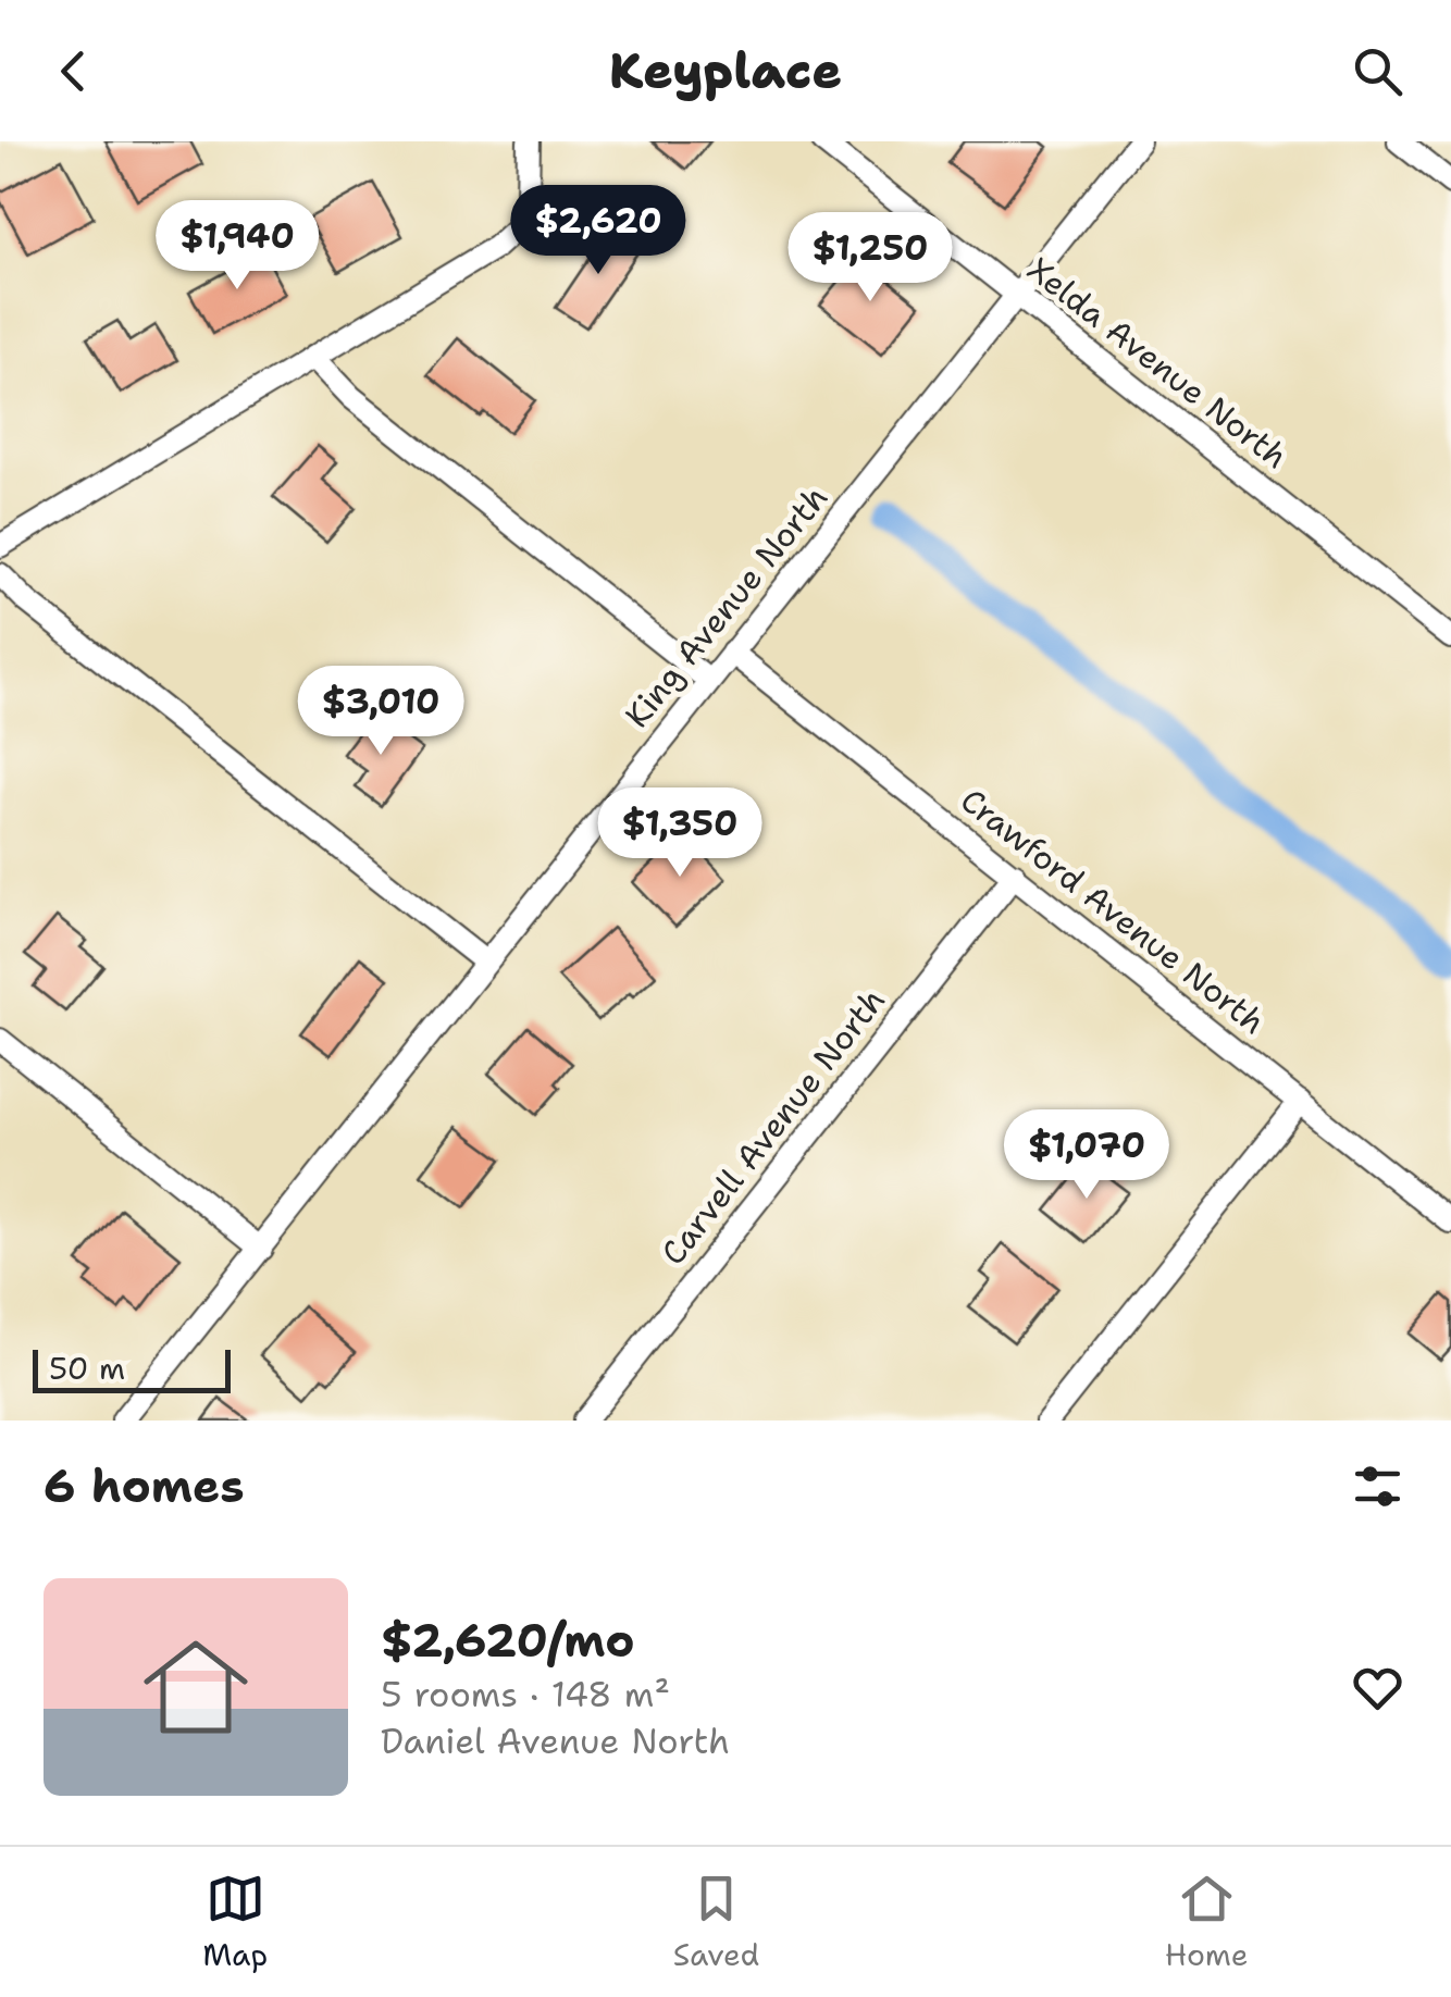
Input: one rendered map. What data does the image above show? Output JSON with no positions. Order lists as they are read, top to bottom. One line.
{"streets":{"street":["Xelda Avenue North","King Avenue North","Crawford Avenue North","Carvell Avenue North"]},"crossings":[["Xelda Avenue North","King Avenue North"],["King Avenue North","Crawford Avenue North"],["Crawford Avenue North","Carvell Avenue North"]],"scale_bar":"50 m","page":{"header":"Keyplace","price":["$2,620","$1,940","$1,250","$3,010","$1,350","$1,070"],"scale":"50 m","heading":"6 homes","list":[{"name":"$2,620/mo","note":"5 rooms · 148 m² · Daniel Avenue North"}],"tabs":["Map","Saved","Home"]}}
